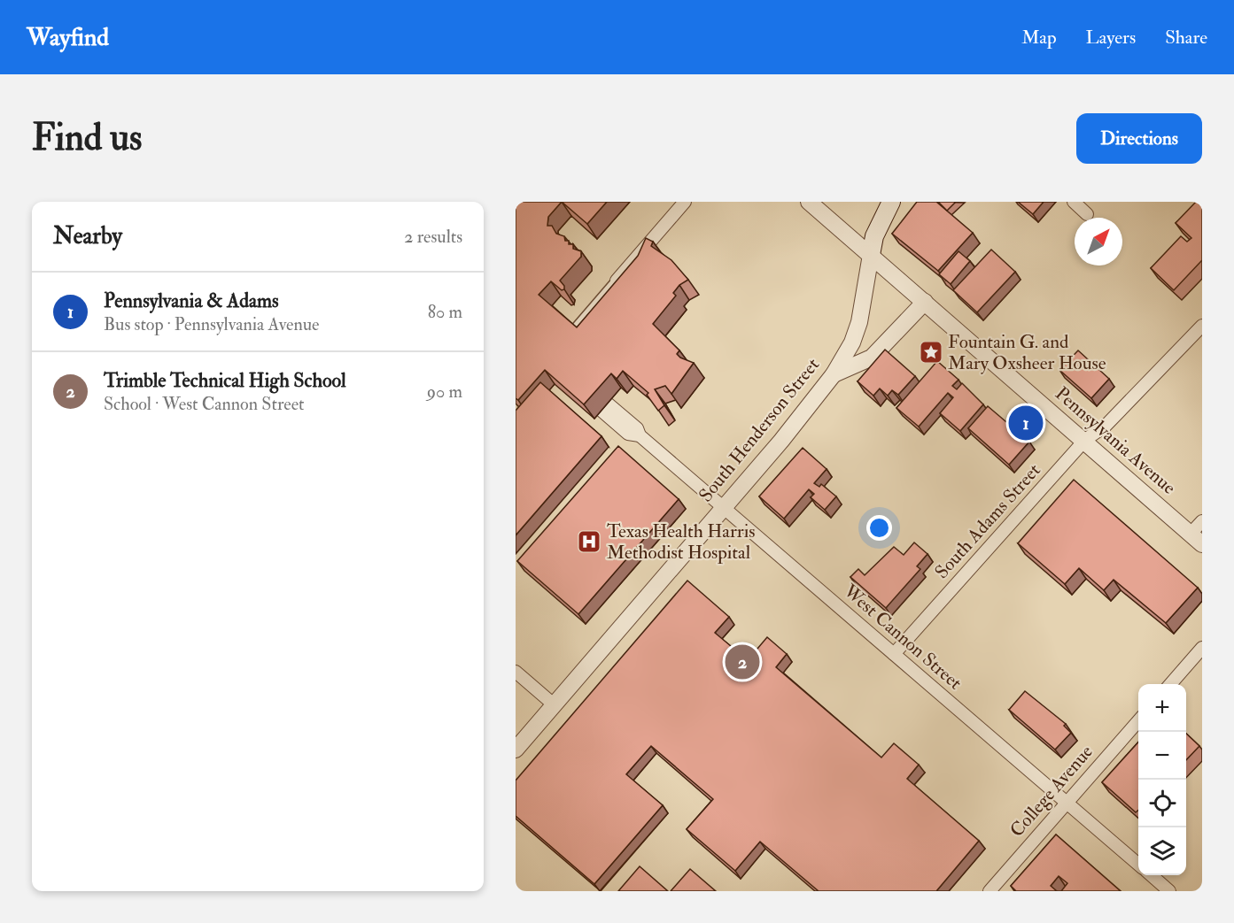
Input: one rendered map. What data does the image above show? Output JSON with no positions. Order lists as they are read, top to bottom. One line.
{"streets":{"main road":["South Henderson Street"],"street":["Pennsylvania Avenue","South Adams Street","West Cannon Street","College Avenue"]},"crossings":[["South Henderson Street","Pennsylvania Avenue"],["South Henderson Street","West Cannon Street"],["Pennsylvania Avenue","South Adams Street"],["South Adams Street","West Cannon Street"],["West Cannon Street","College Avenue"]],"places":{"place":["Fountain G. and Mary Oxsheer House"],"hospital":["Texas Health Harris Methodist Hospital"]},"north":"top right","page":{"header":"Wayfind","nav":["Map","Layers","Share"],"buttons":"Directions","title":"Find us","heading":["Nearby","2 results"],"list":[{"mark":"1","name":"Pennsylvania & Adams","note":"Bus stop · Pennsylvania Avenue","value":"80 m"},{"mark":"2","name":"Trimble Technical High School","note":"School · West Cannon Street","value":"90 m"}],"pins":["1","2"],"map_buttons":["+","−"]}}
